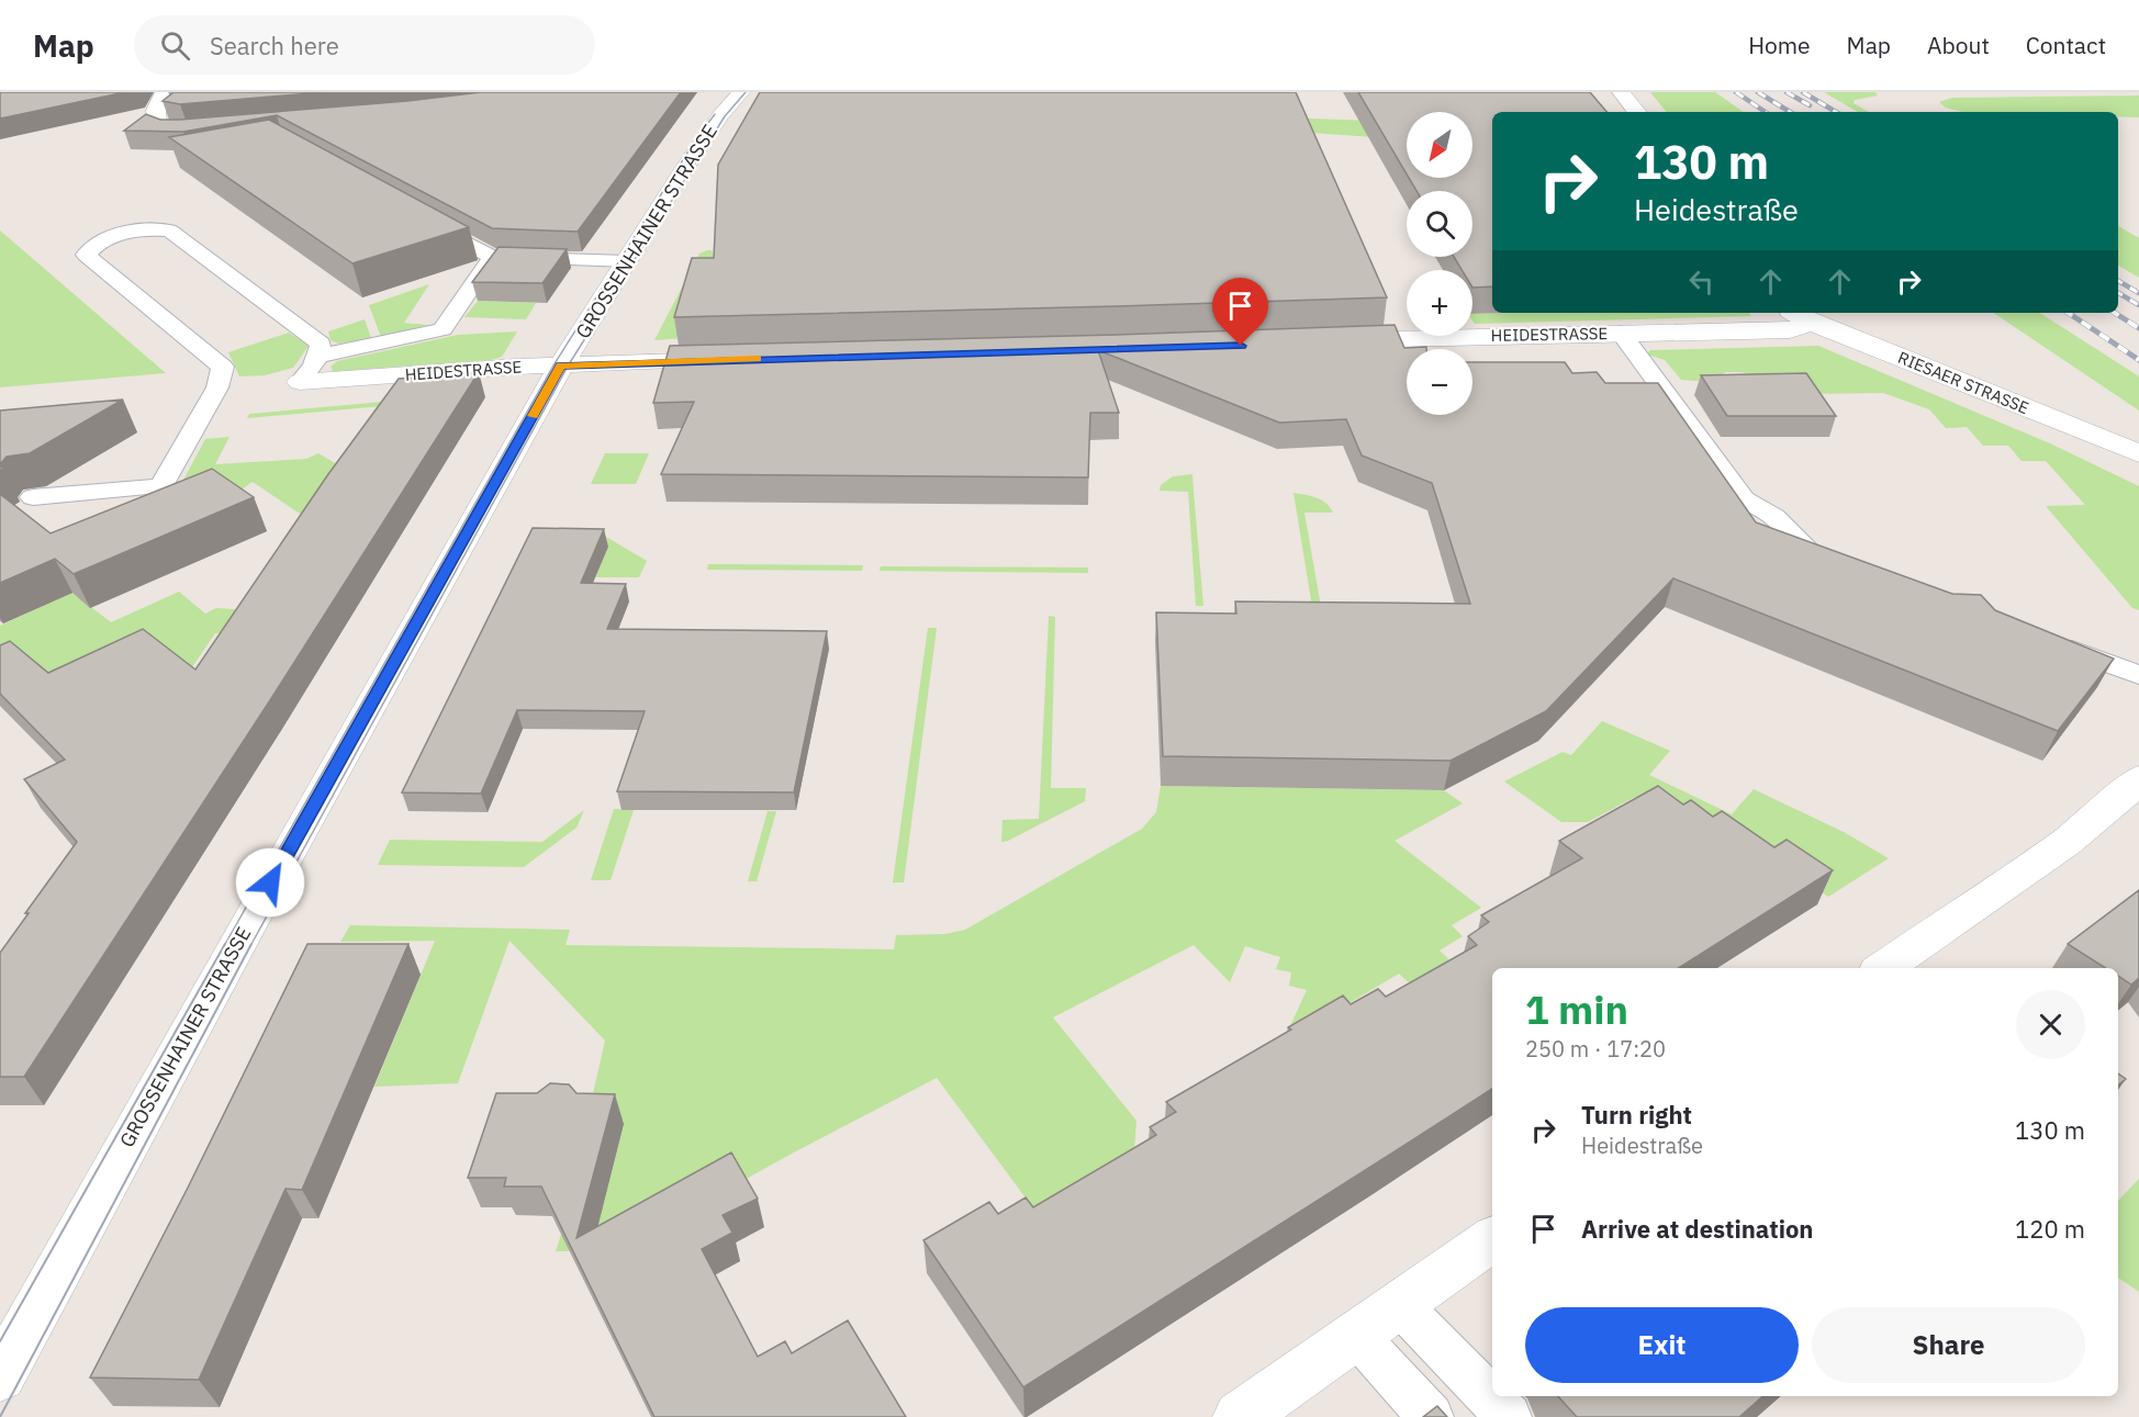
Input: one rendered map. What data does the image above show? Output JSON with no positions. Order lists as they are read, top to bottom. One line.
{"streets":{"street":["GROSSENHAINER STRASSE","HEIDESTRASSE","RIESAER STRASSE"]},"crossings":[["GROSSENHAINER STRASSE","HEIDESTRASSE"],["HEIDESTRASSE","RIESAER STRASSE"]],"north":"bottom left","page":{"header":"Map","search":"Search here","nav":["Home","Map","About","Contact"],"map_buttons":["+","−"],"turn":["130 m","Heidestraße"],"heading":["1 min","250 m · 17:20"],"list":[{"name":"Turn right","note":"Heidestraße","value":"130 m"},{"name":"Arrive at destination","value":"120 m"}],"buttons":["Exit","Share"]}}
